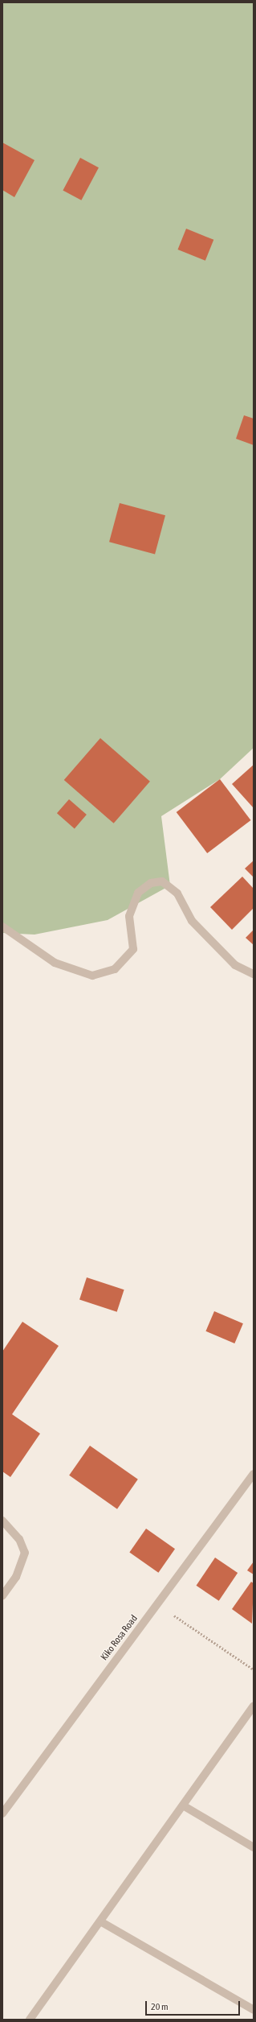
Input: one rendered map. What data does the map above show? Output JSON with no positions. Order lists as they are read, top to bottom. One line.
{"streets":{"street":["Kiko Rosa Road"]},"scale_bar":"20 m"}
